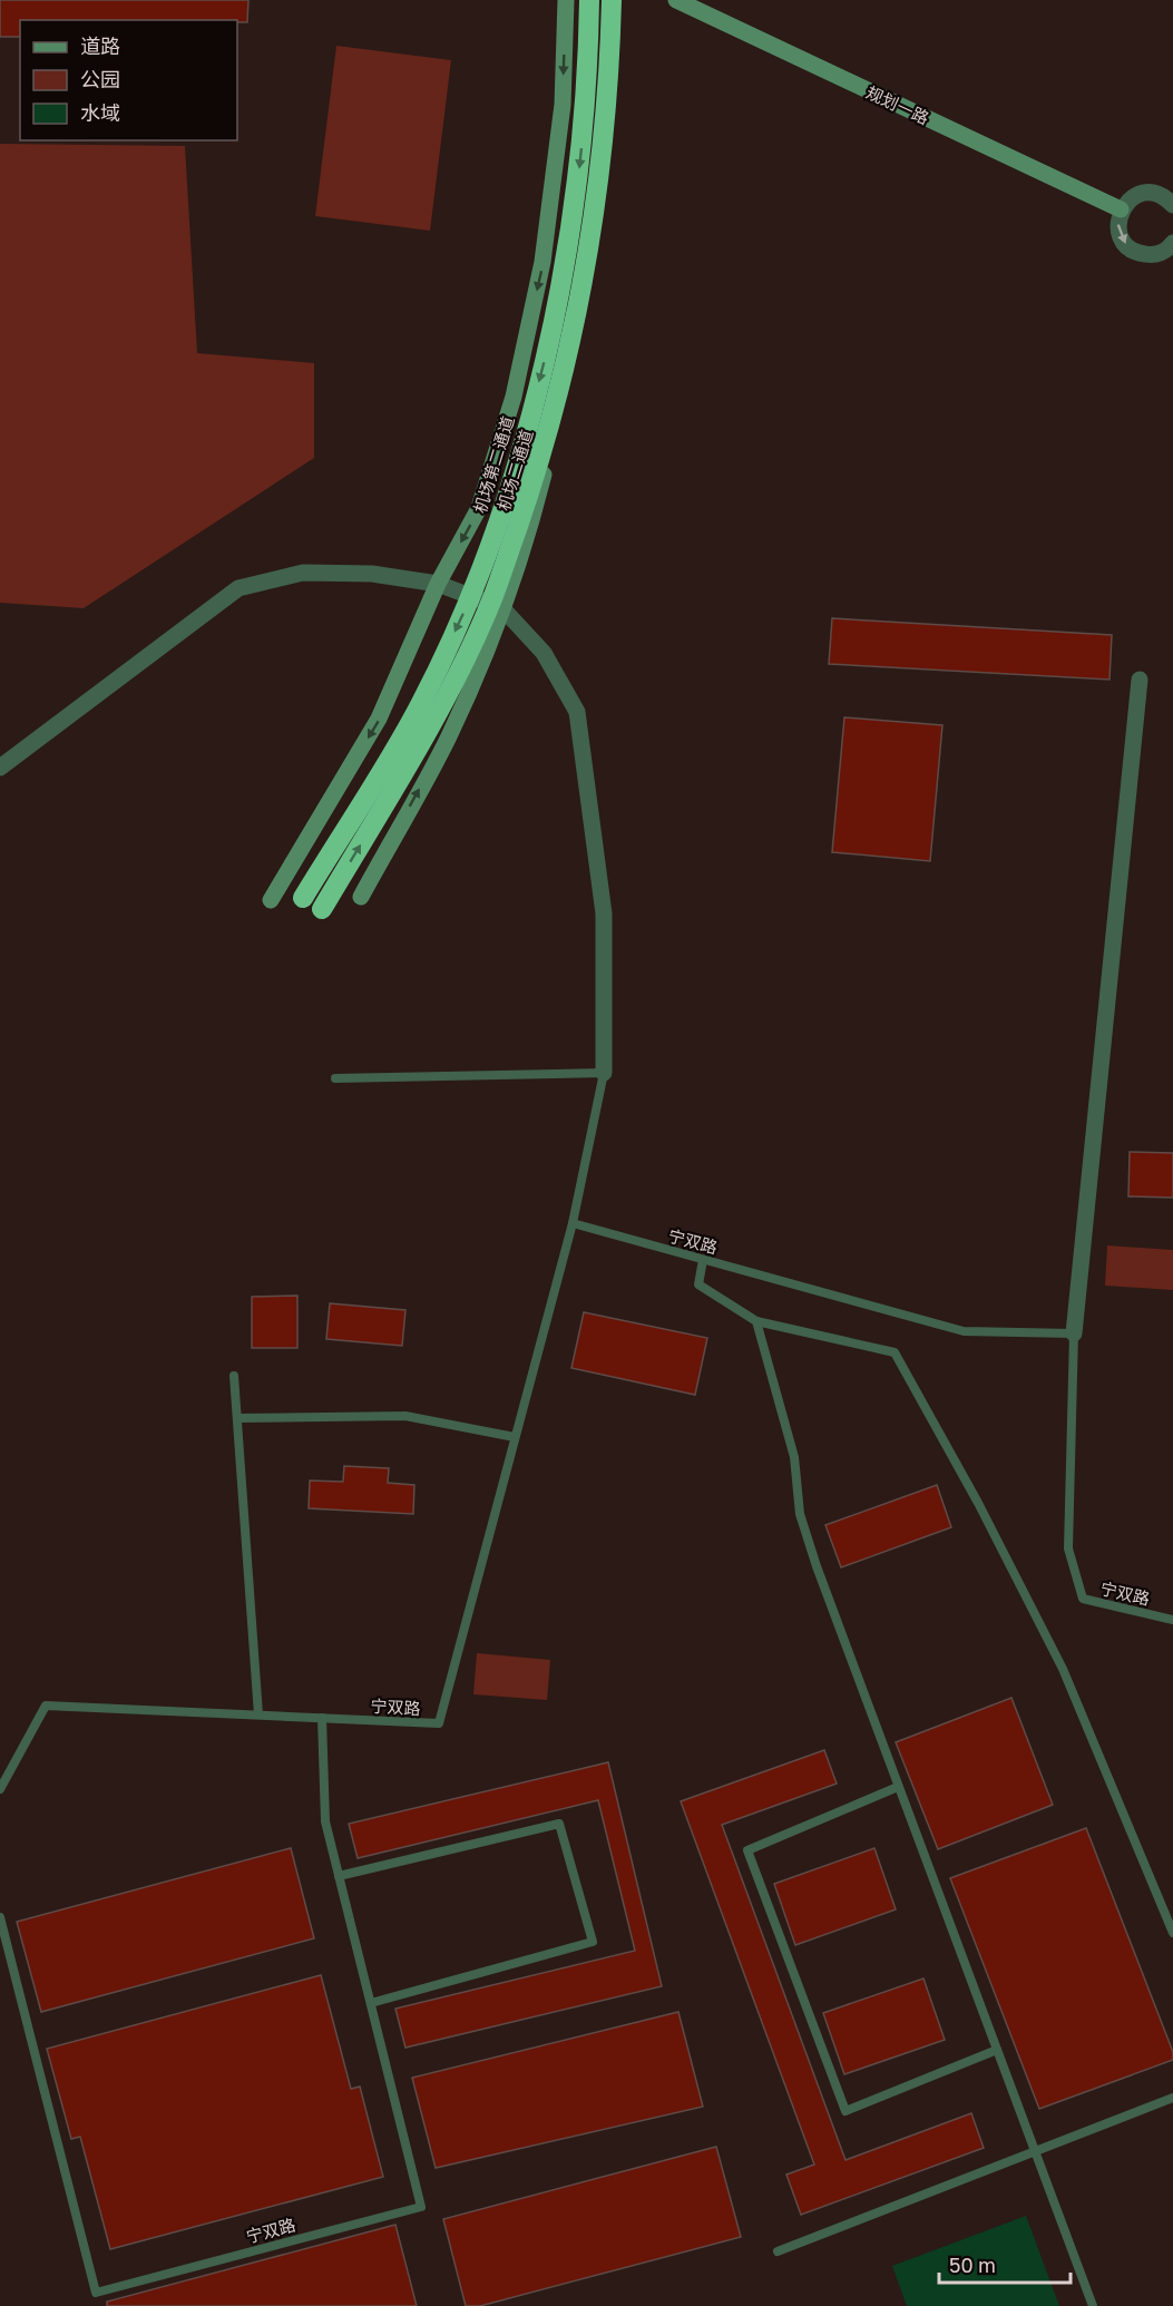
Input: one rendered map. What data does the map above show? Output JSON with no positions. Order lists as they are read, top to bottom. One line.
{"streets":{"highway":["机场第二通道","机场二通道"],"street":["规划一路"],"lane":["宁双路"]},"one_way":["机场第二通道","机场二通道"],"legend":["道路","公园","水域"],"scale_bar":"50 m"}
